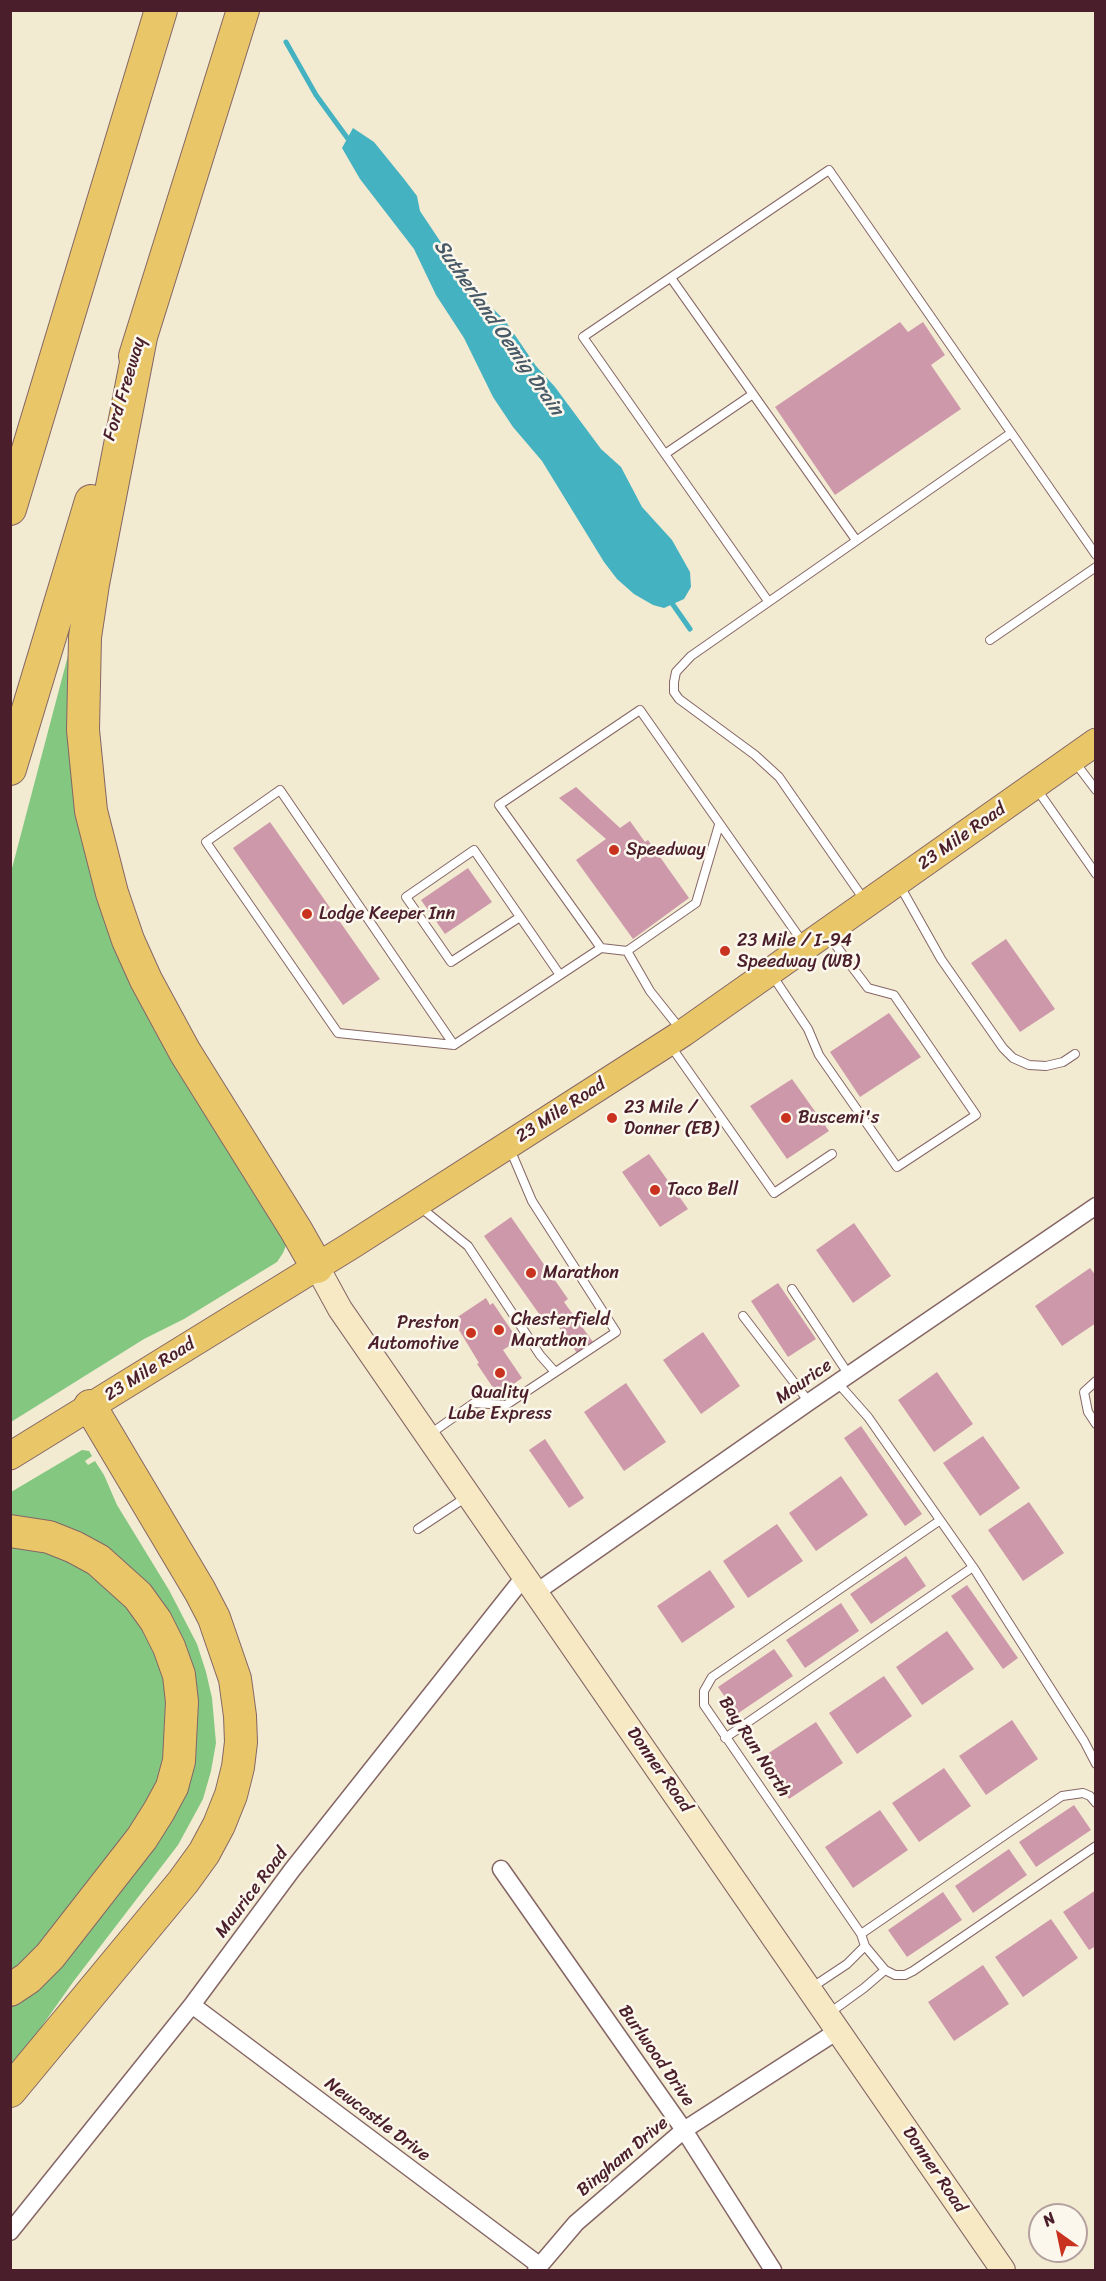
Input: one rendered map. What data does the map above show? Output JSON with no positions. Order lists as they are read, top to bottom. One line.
{"streets":{"highway":["Ford Freeway"],"main road":["23 Mile Road"],"street":["Maurice","Donner Road","Maurice Road","Burlwood Drive","Newcastle Drive","Bingham Drive"],"lane":["Bay Run North"]},"crossings":[["23 Mile Road","Donner Road"],["Maurice","Donner Road"],["Maurice","Maurice Road"],["Donner Road","Maurice Road"],["Donner Road","Bingham Drive"],["Maurice Road","Newcastle Drive"],["Burlwood Drive","Bingham Drive"],["Newcastle Drive","Bingham Drive"]],"water":["Sutherland Oemig Drain"],"places":["Speedway","Lodge Keeper Inn","23 Mile / I-94 Speedway (WB)","23 Mile / Donner (EB)","Buscemi's","Taco Bell","Marathon","Chesterfield Marathon","Preston Automotive","Quality Lube Express"],"north":"top left"}
